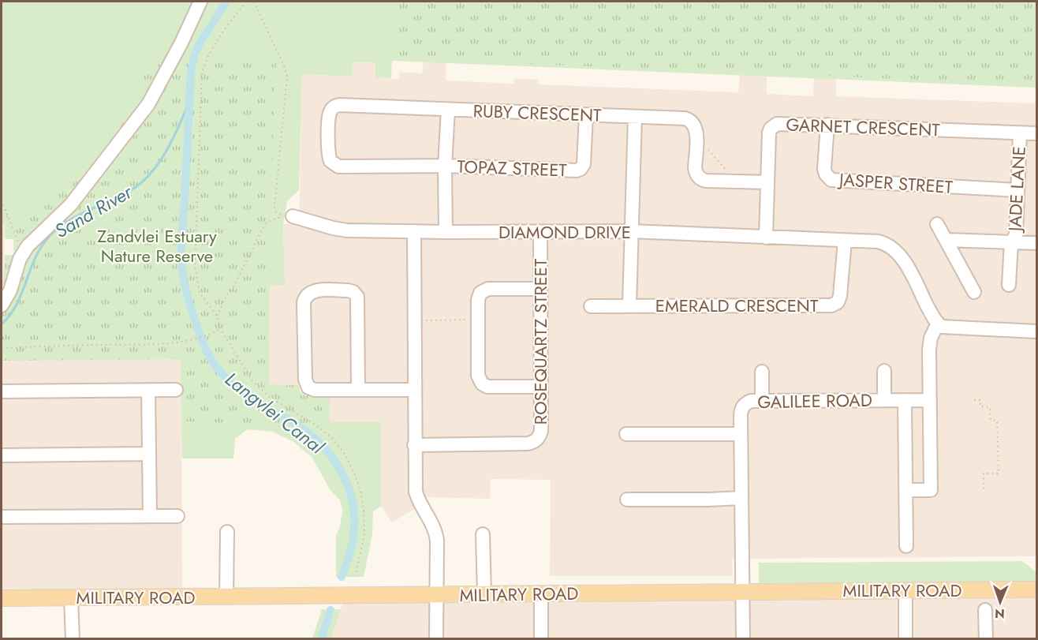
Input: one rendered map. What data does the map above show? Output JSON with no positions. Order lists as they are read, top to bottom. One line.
{"streets":{"main road":["MILITARY ROAD"],"street":["RUBY CRESCENT","GARNET CRESCENT","TOPAZ STREET","JASPER STREET","JADE LANE","DIAMOND DRIVE","EMERALD CRESCENT","ROSEQUARTZ STREET","GALILEE ROAD"]},"crossings":[["RUBY CRESCENT","TOPAZ STREET"],["RUBY CRESCENT","DIAMOND DRIVE"],["GARNET CRESCENT","JASPER STREET"],["GARNET CRESCENT","JADE LANE"],["GARNET CRESCENT","DIAMOND DRIVE"],["JASPER STREET","JADE LANE"],["DIAMOND DRIVE","EMERALD CRESCENT"],["DIAMOND DRIVE","ROSEQUARTZ STREET"],["GALILEE ROAD","MILITARY ROAD"]],"water":["Sand River","Langvlei Canal"],"parks":["Zandvlei Estuary Nature Reserve"],"north":"bottom"}
